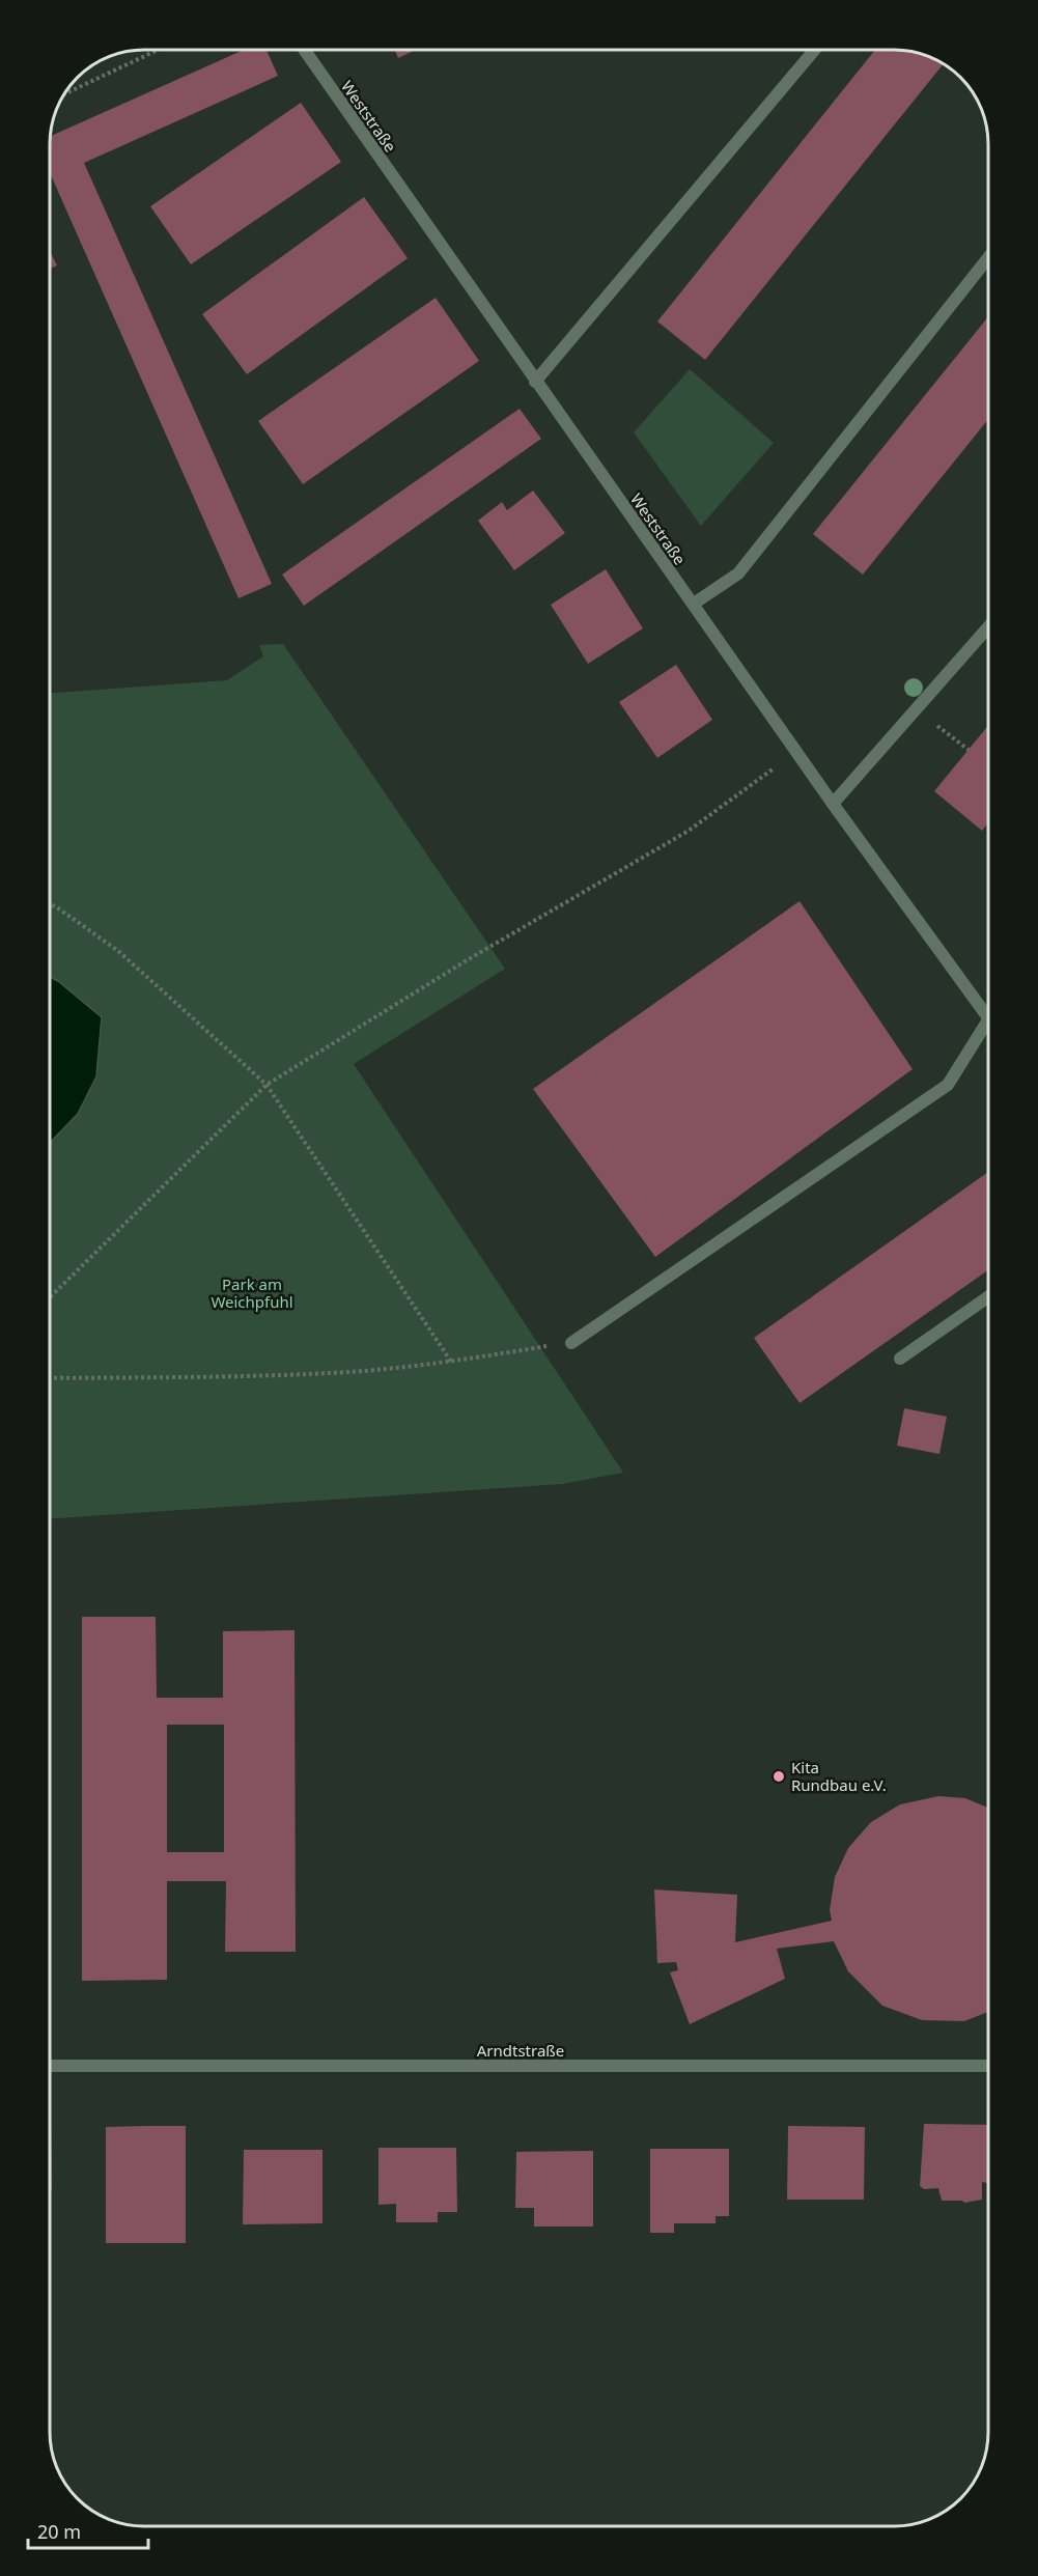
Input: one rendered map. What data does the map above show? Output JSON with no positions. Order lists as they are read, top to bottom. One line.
{"streets":{"street":["Weststraße","Arndtstraße"]},"parks":["Park am Weichpfuhl"],"places":["Kita Rundbau e.V."],"scale_bar":"20 m"}
